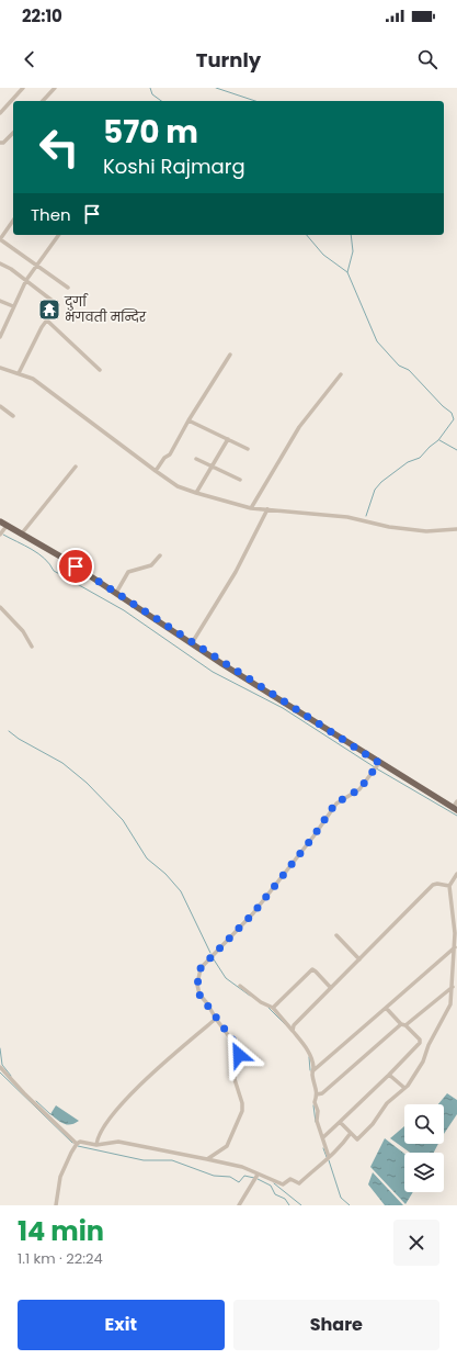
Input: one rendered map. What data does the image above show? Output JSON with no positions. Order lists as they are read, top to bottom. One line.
{"places":{"temple":["दुर्गा भगवती मन्दिर"]},"page":{"status":"22:10","header":"Turnly","turn":["570 m","Koshi Rajmarg"],"then":"Then","heading":["14 min","1.1 km · 22:24"],"buttons":["Exit","Share"]}}
